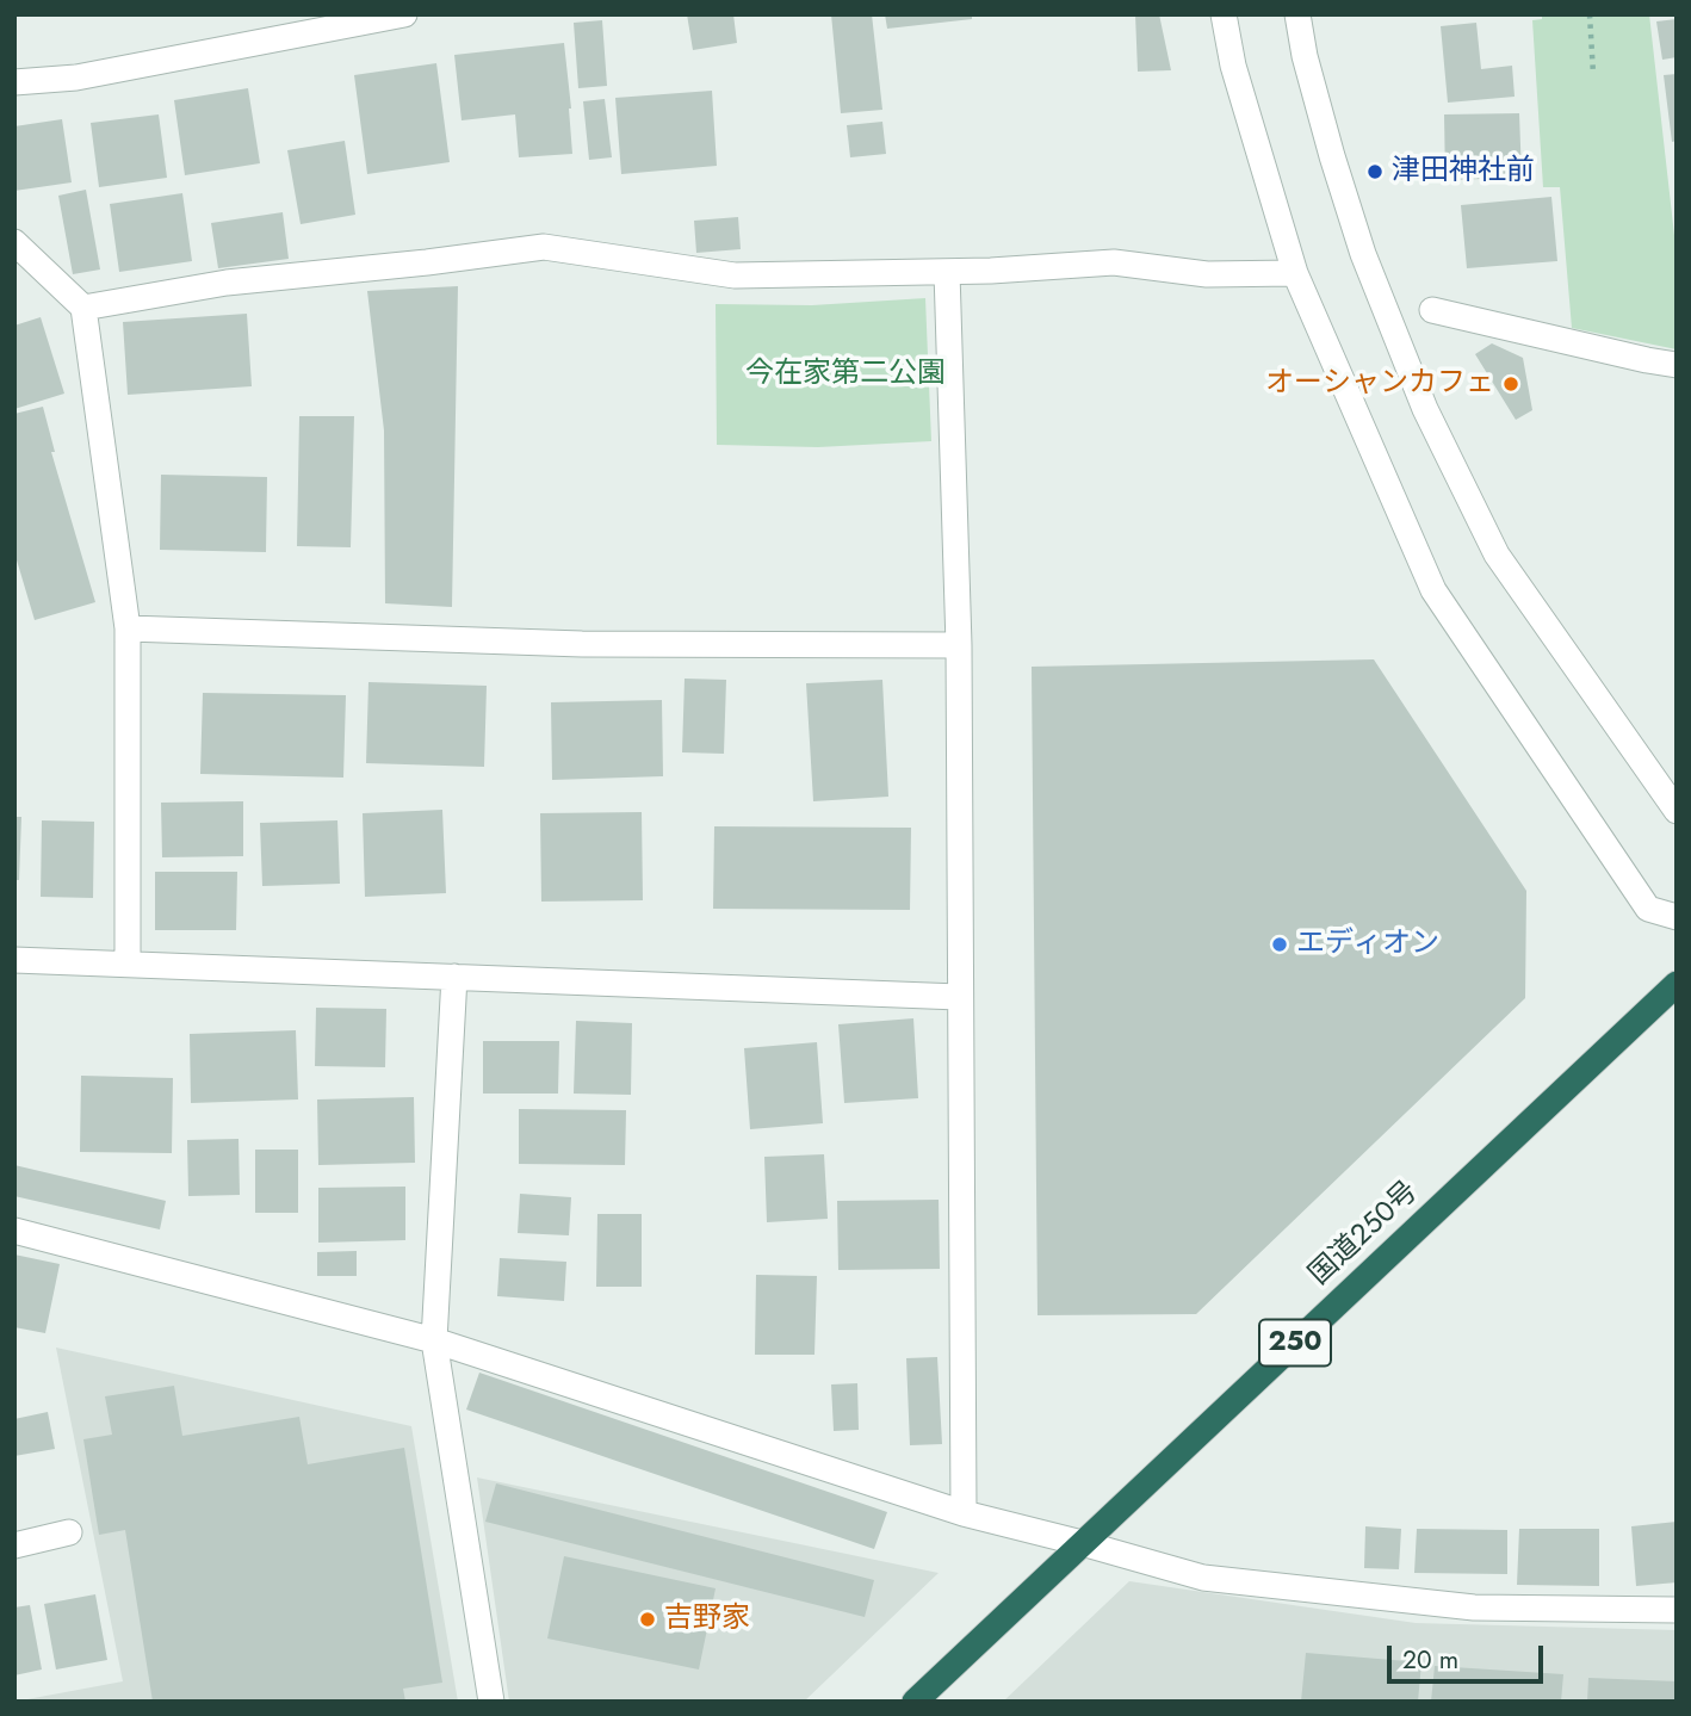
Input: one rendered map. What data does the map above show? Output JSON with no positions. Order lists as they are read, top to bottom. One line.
{"streets":{"highway":["国道250号","250"]},"parks":["今在家第二公園"],"places":["津田神社前","オーシャンカフェ","エディオン","吉野家"],"scale_bar":"20 m"}
